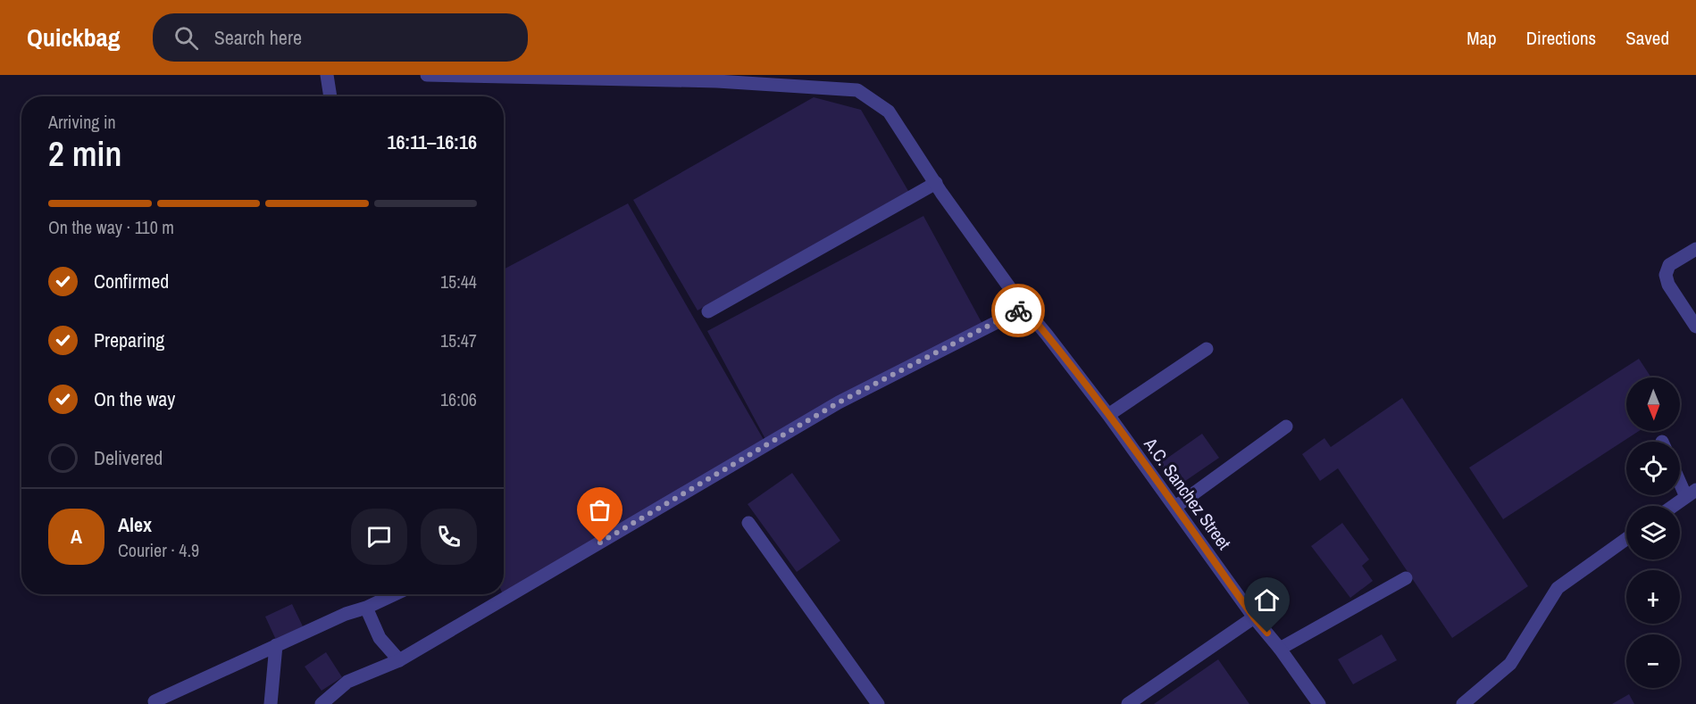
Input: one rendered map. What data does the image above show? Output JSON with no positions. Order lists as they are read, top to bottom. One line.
{"streets":{"street":["A.C. Sanchez Street"]},"north":"bottom","page":{"header":"Quickbag","search":"Search here","nav":["Map","Directions","Saved"],"heading":["2 min","Arriving in","16:11–16:16"],"panel":["Alex","Courier · 4.9"],"bar":"On the way · 110 m","list":[["Confirmed","15:44"],["Preparing","15:47"],["On the way","16:06"],"Delivered"],"map_buttons":["+","−"],"round":"A"}}
